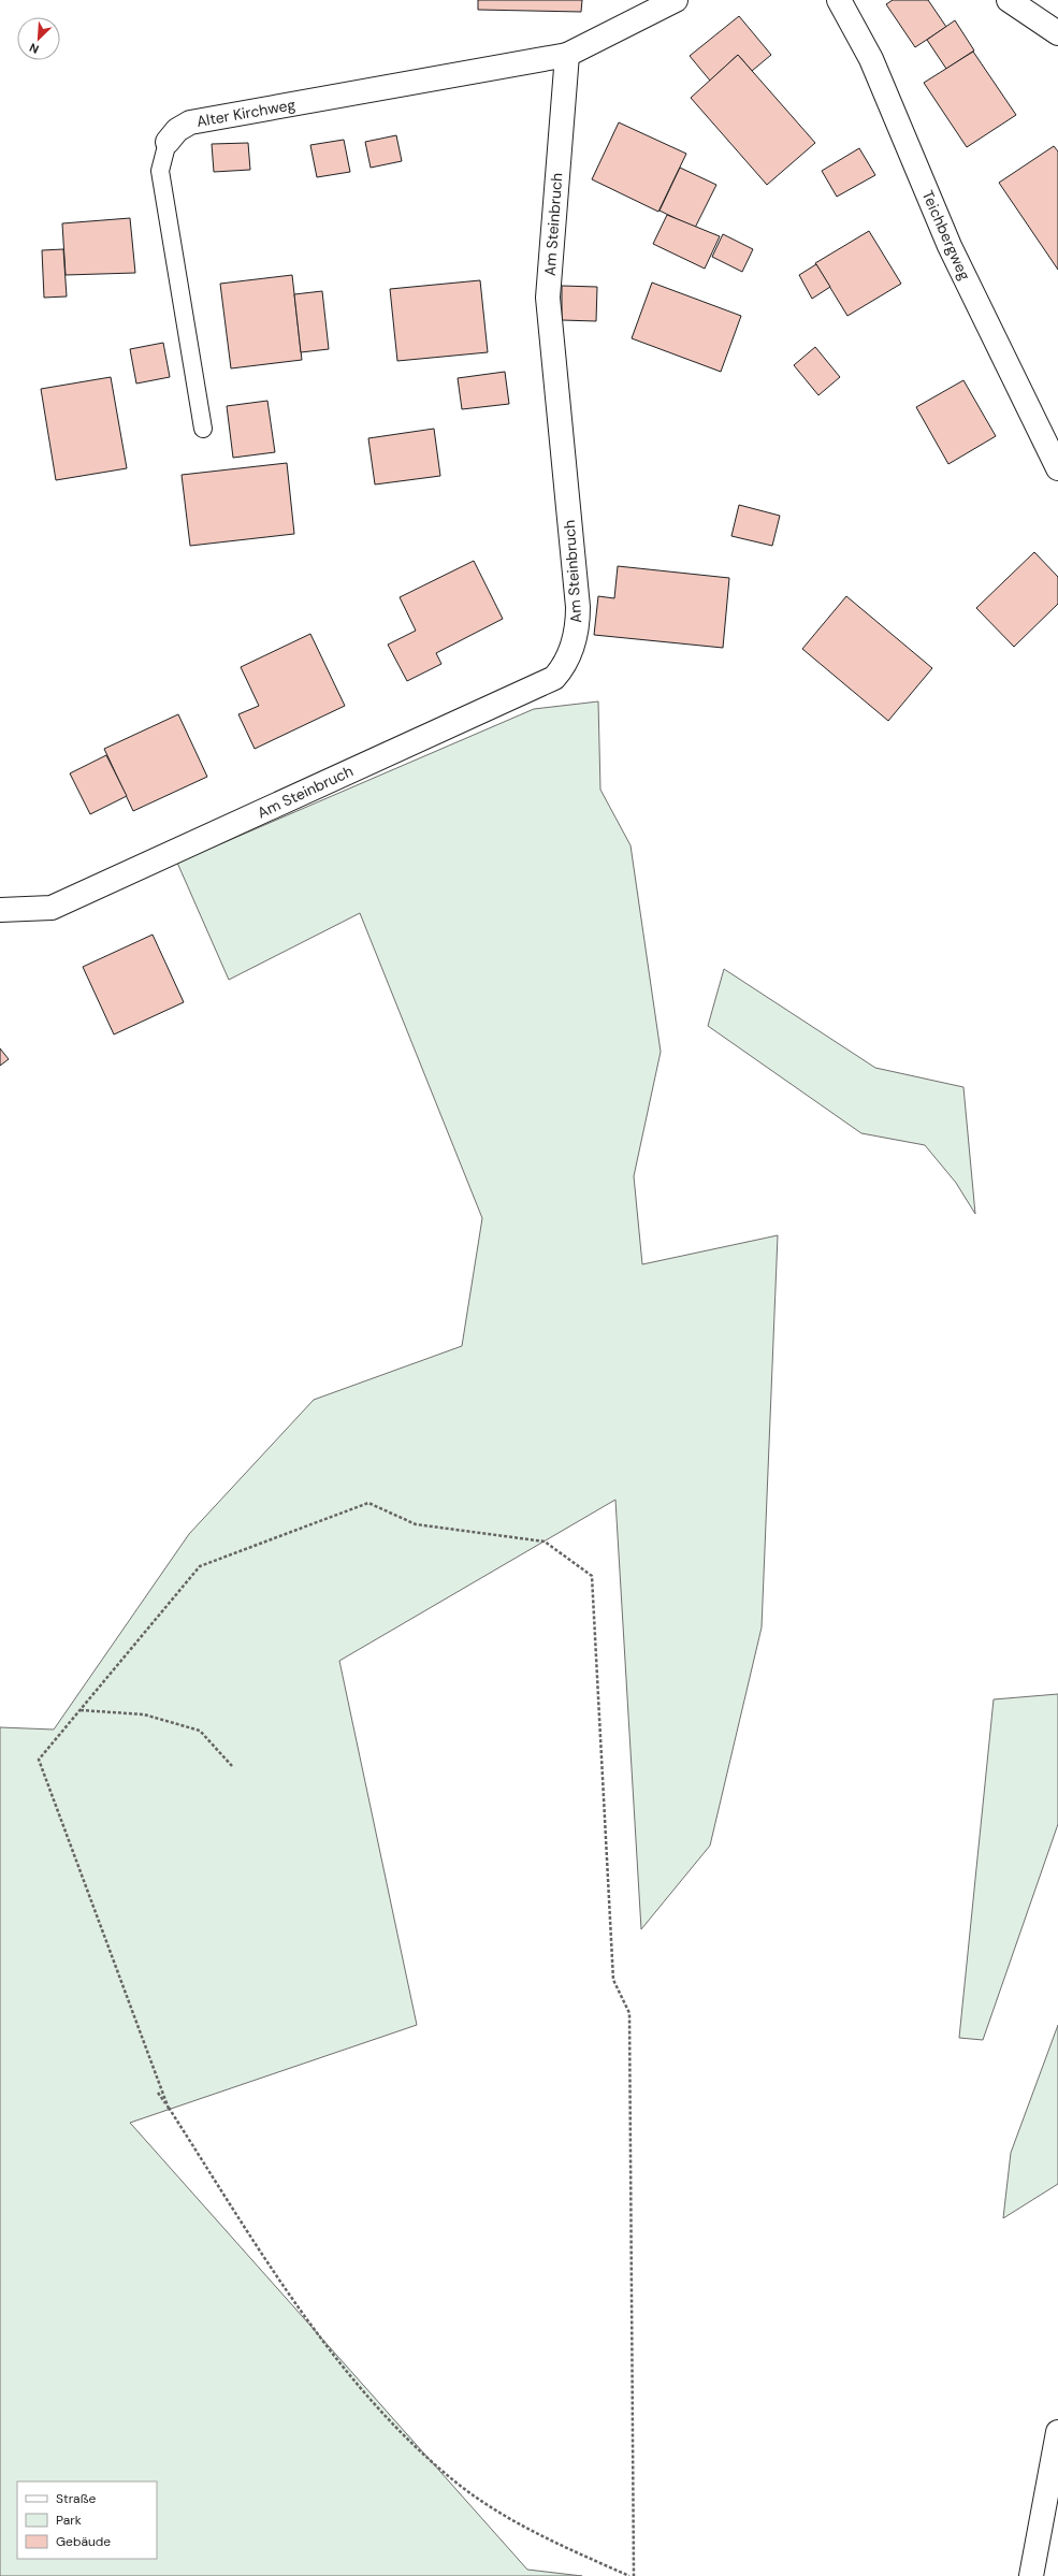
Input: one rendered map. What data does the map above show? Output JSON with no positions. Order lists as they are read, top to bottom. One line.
{"streets":{"street":["Alter Kirchweg","Am Steinbruch","Teichbergweg"]},"crossings":[["Alter Kirchweg","Am Steinbruch"]],"legend":["Straße","Park","Gebäude"],"north":"bottom left"}
